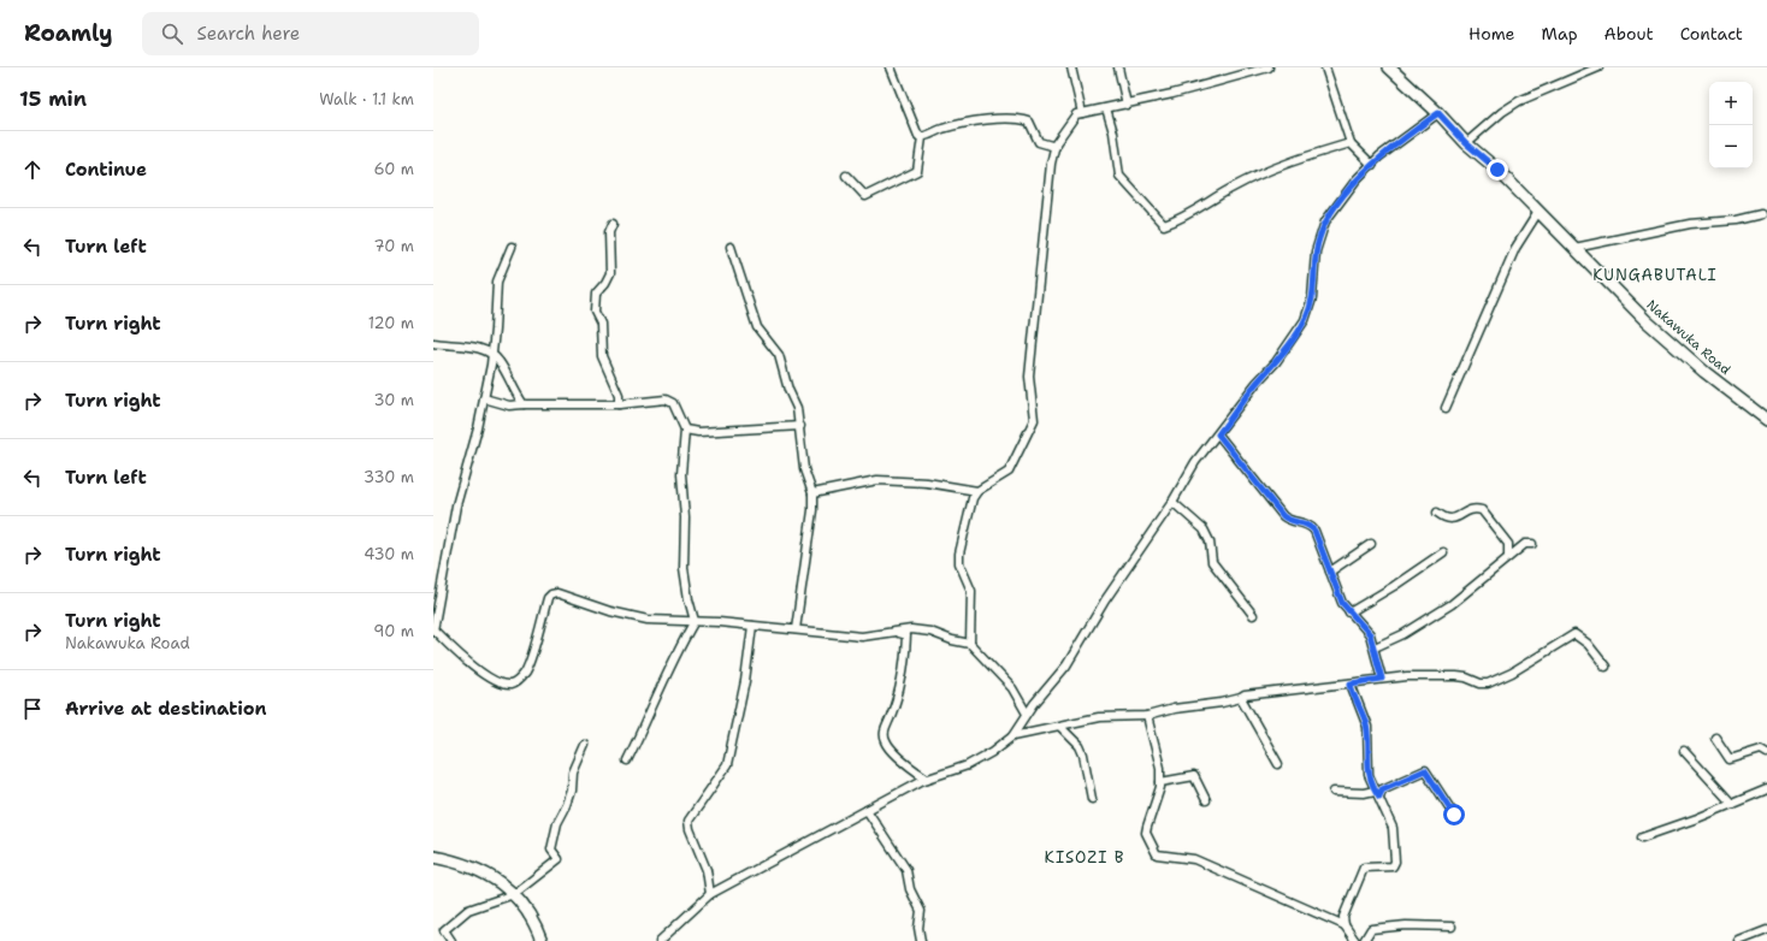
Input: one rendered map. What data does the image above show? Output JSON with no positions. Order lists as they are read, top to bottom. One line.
{"streets":{"main road":["Nakawuka Road"]},"districts":["KUNGABUTALI","KISOZI B"],"page":{"header":"Roamly","search":"Search here","nav":["Home","Map","About","Contact"],"heading":["15 min","Walk · 1.1 km"],"map_buttons":["+","−"],"list":[["Continue","60 m"],["Turn left","70 m"],["Turn right","120 m"],["Turn right","30 m"],["Turn left","330 m"],["Turn right","430 m"],["Turn right","Nakawuka Road","90 m"],"Arrive at destination"]}}
